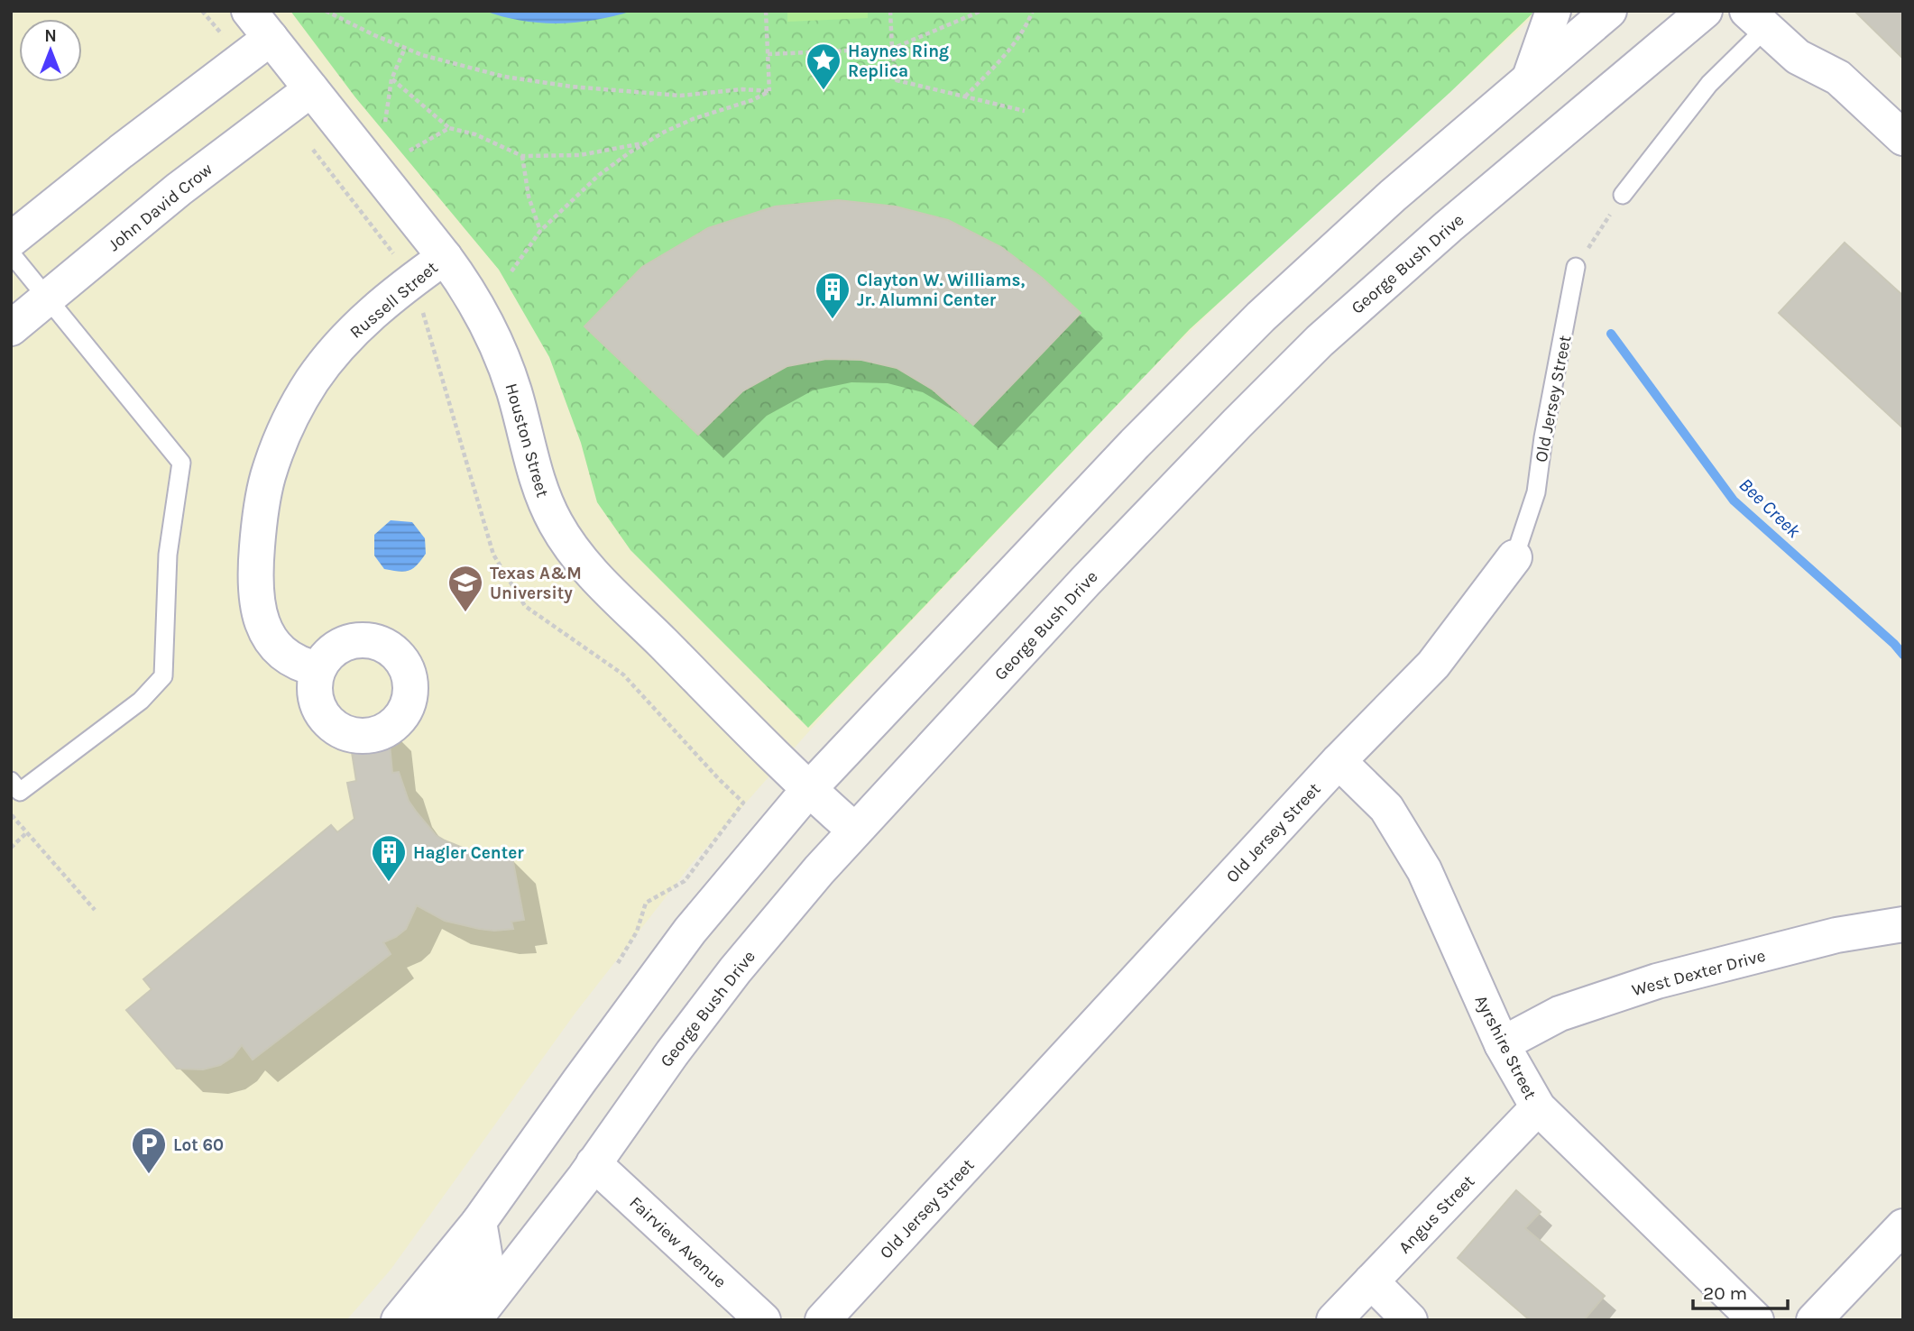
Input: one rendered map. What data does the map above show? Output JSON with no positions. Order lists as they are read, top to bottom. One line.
{"streets":{"street":["John David Crow","George Bush Drive","Russell Street","Old Jersey Street","Houston Street","West Dexter Drive","Ayrshire Street","Angus Street","Fairview Avenue"]},"crossings":[["John David Crow","Houston Street"],["George Bush Drive","Houston Street"],["George Bush Drive","Fairview Avenue"],["Russell Street","Houston Street"],["Old Jersey Street","Ayrshire Street"],["West Dexter Drive","Ayrshire Street"],["Ayrshire Street","Angus Street"]],"water":["Bee Creek"],"places":{"place":["Haynes Ring Replica"],"building":["Clayton W. Williams, Jr. Alumni Center","Hagler Center"],"school or university":["Texas A&M University"],"parking":["Lot 60"]},"scale_bar":"20 m","north":"top"}
